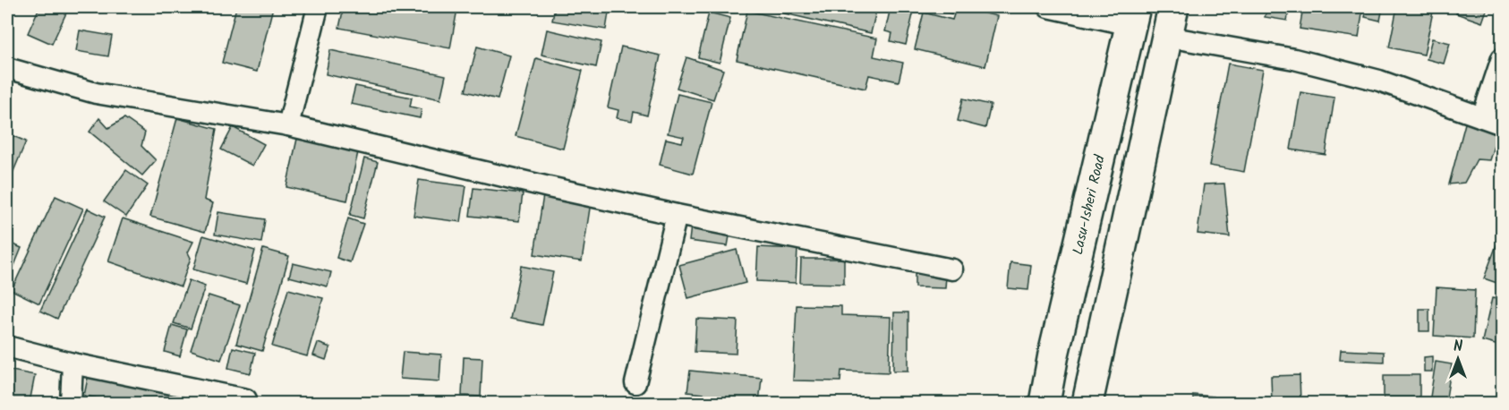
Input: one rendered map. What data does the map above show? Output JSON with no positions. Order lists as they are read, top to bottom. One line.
{"streets":{"main road":["Lasu-Isheri Road"]},"north":"top"}
